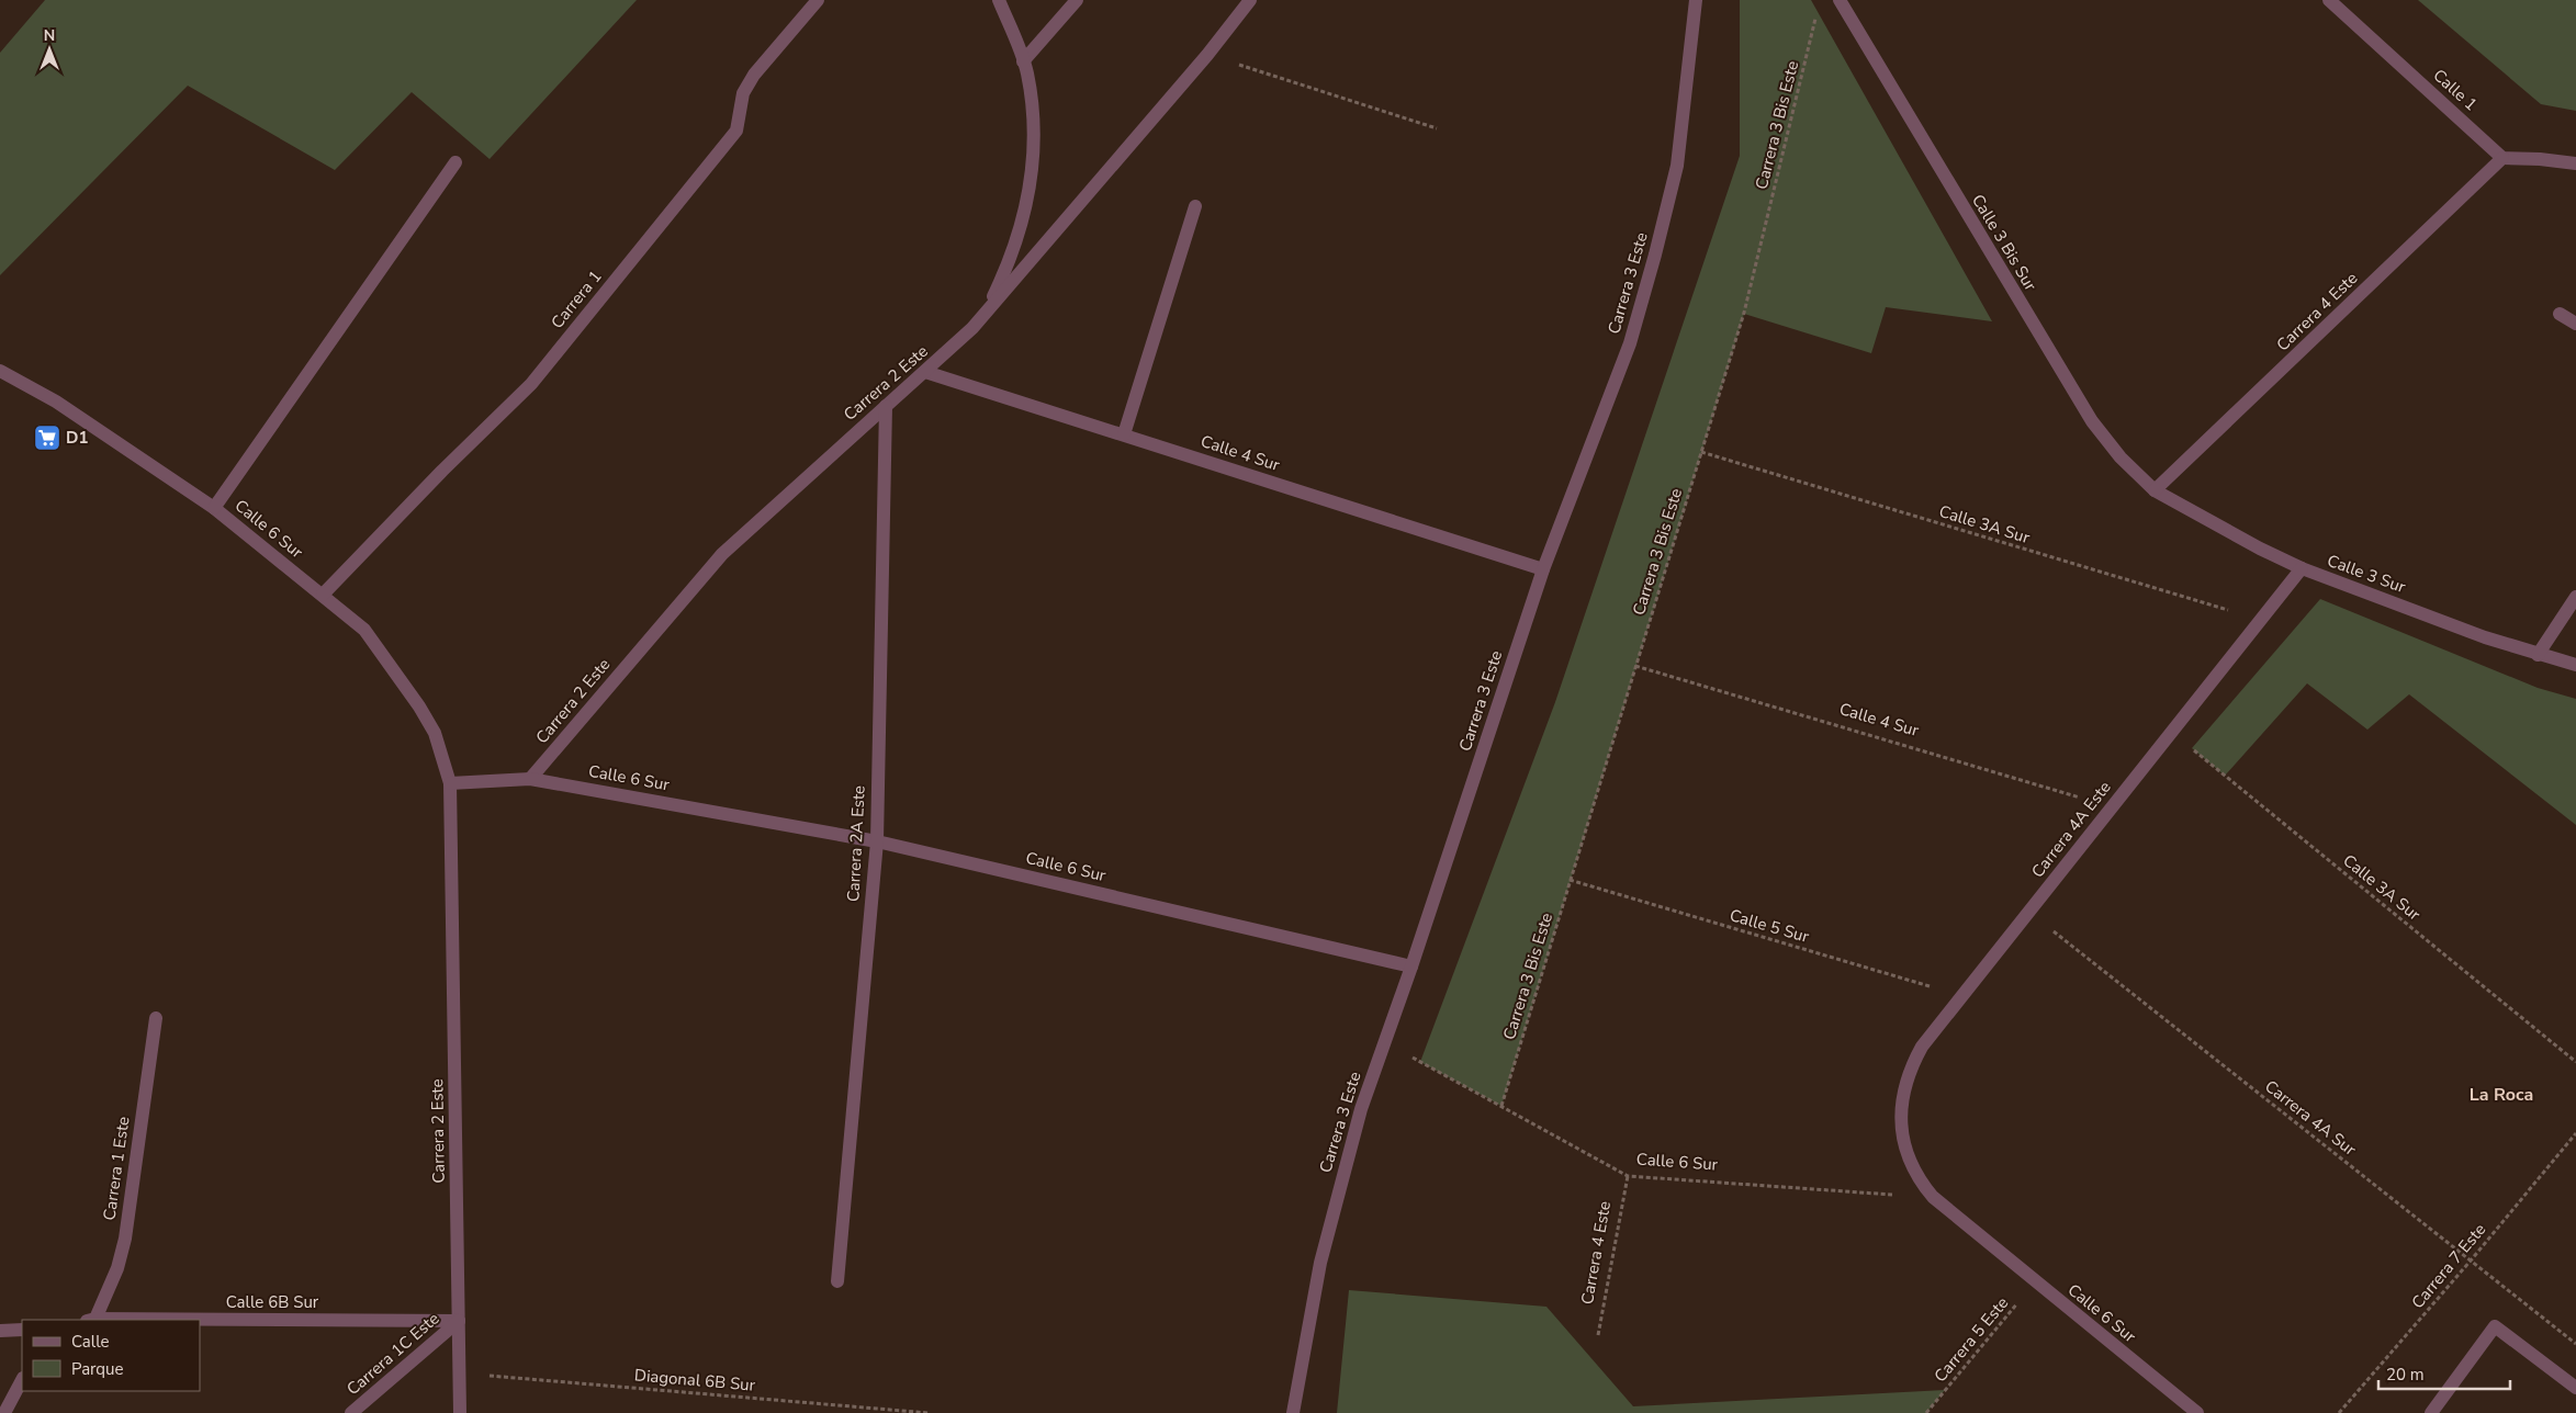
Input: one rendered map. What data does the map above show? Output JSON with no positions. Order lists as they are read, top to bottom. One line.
{"streets":{"street":["Calle 1","Calle 3 Bis Sur","Carrera 3 Este","Carrera 1","Carrera 4 Este","Carrera 2 Este","Calle 4 Sur","Calle 6 Sur","Calle 3 Sur","Carrera 4A Este","Carrera 2A Este","Carrera 1 Este","Calle 6B Sur","Carrera 1C Este"],"path":["Carrera 3 Bis Este","Calle 3A Sur","Calle 5 Sur","Carrera 4A Sur","Carrera 7 Este","Carrera 5 Este","Diagonal 6B Sur"]},"crossings":[["Calle 1","Carrera 4 Este"],["Carrera 3 Bis Este","Calle 4 Sur"],["Carrera 3 Bis Este","Calle 3A Sur"],["Carrera 3 Bis Este","Calle 6 Sur"],["Carrera 3 Bis Este","Calle 5 Sur"],["Calle 3 Bis Sur","Carrera 4 Este"],["Calle 3 Bis Sur","Calle 3 Sur"],["Carrera 3 Este","Calle 4 Sur"],["Carrera 3 Este","Calle 6 Sur"],["Carrera 1","Calle 6 Sur"],["Carrera 4 Este","Calle 6 Sur"],["Carrera 4 Este","Calle 3 Sur"],["Carrera 2 Este","Calle 4 Sur"],["Carrera 2 Este","Calle 6 Sur"],["Carrera 2 Este","Carrera 2A Este"],["Carrera 2 Este","Calle 6B Sur"],["Carrera 2 Este","Carrera 1C Este"],["Carrera 2 Este","Diagonal 6B Sur"],["Calle 4 Sur","Carrera 4A Este"],["Calle 3A Sur","Carrera 4A Este"],["Calle 6 Sur","Carrera 4A Este"],["Calle 6 Sur","Carrera 2A Este"],["Calle 6 Sur","Carrera 5 Este"],["Calle 3 Sur","Carrera 4A Este"],["Carrera 4A Este","Calle 5 Sur"],["Carrera 4A Este","Carrera 4A Sur"],["Carrera 4A Sur","Carrera 7 Este"],["Calle 6B Sur","Carrera 1C Este"]],"districts":["La Roca"],"places":{"supermarket":["D1"]},"legend":["Calle","Parque"],"scale_bar":"20 m","north":"top"}
